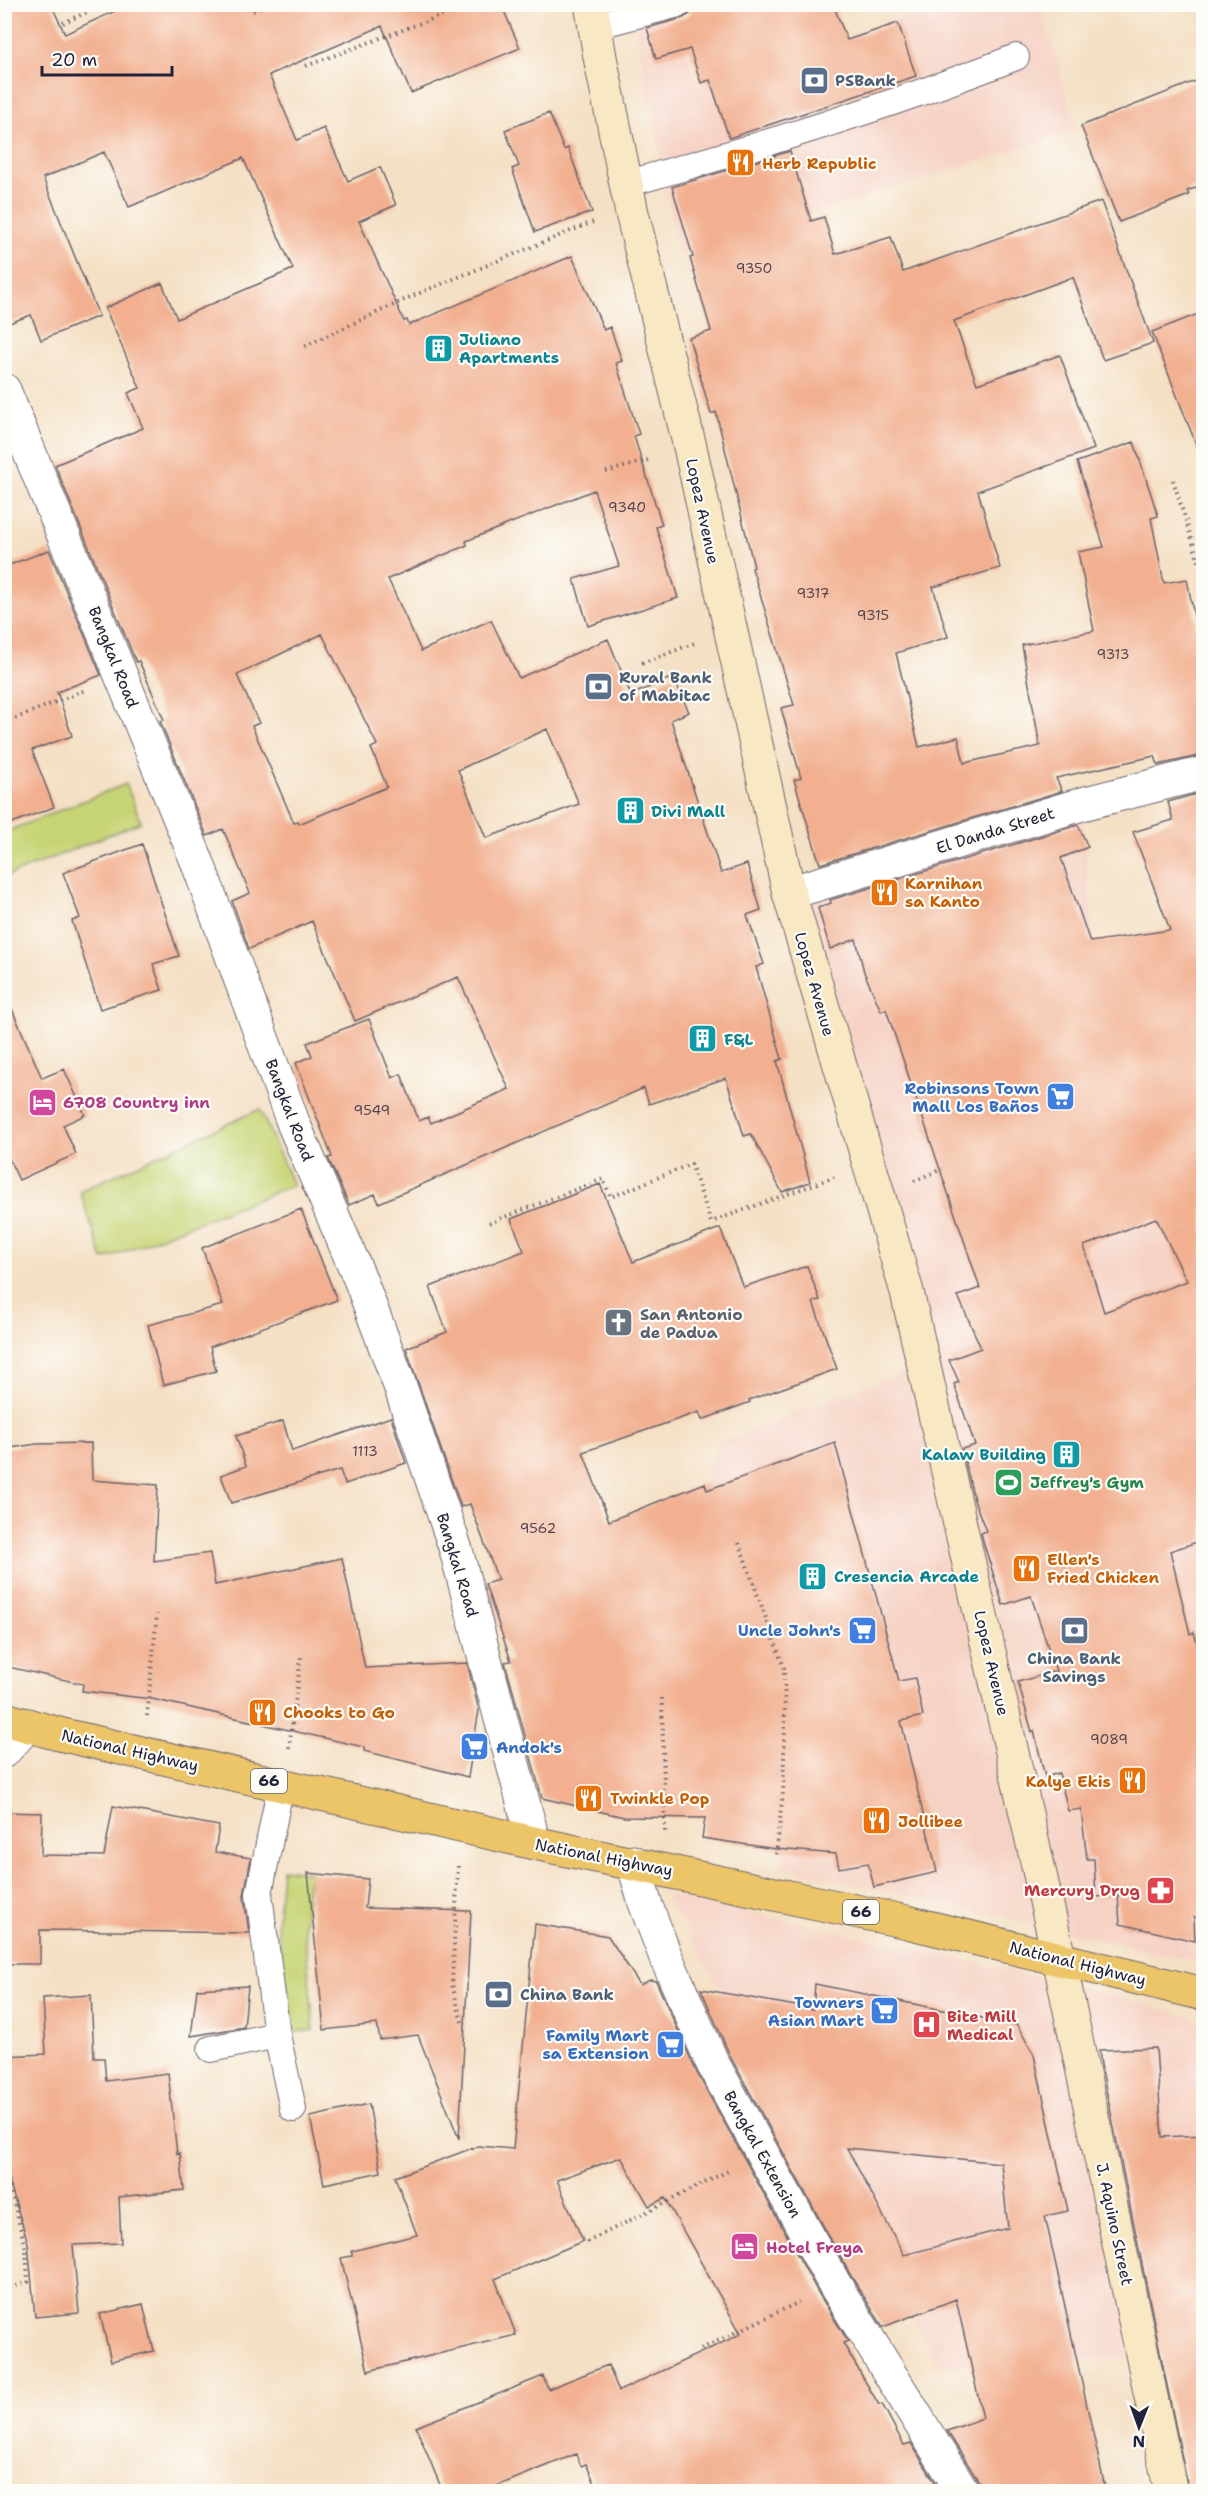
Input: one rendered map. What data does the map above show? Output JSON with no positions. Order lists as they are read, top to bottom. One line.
{"streets":{"main road":["Lopez Avenue","National Highway","66","J. Aquino Street"],"street":["Bangkal Road","El Danda Street","Bangkal Extension"]},"crossings":[["Lopez Avenue","El Danda Street"],["Lopez Avenue","National Highway"],["Lopez Avenue","J. Aquino Street"],["Bangkal Road","National Highway"],["National Highway","Bangkal Extension"],["National Highway","J. Aquino Street"]],"places":{"bank":["PSBank","Rural Bank of Mabitac","China Bank Savings","China Bank"],"restaurant":["Herb Republic","Karnihan sa Kanto","Ellen's Fried Chicken","Chooks to Go","Kalye Ekis","Twinkle Pop","Jollibee"],"building":["Juliano Apartments","Divi Mall","F&L","Kalaw Building","Cresencia Arcade"],"supermarket":["Robinsons Town Mall Los Baños","Uncle John's","Andok's","Towners Asian Mart","Family Mart sa Extension"],"hotel":["6708 Country inn","Hotel Freya"],"church":["San Antonio de Padua"],"sports":["Jeffrey's Gym"],"pharmacy":["Mercury Drug"],"hospital":["Bite Mill Medical"]},"house_numbers":["9350","9340","9317","9315","9313","9549","1113","9562","9089"],"scale_bar":"20 m","north":"bottom"}
